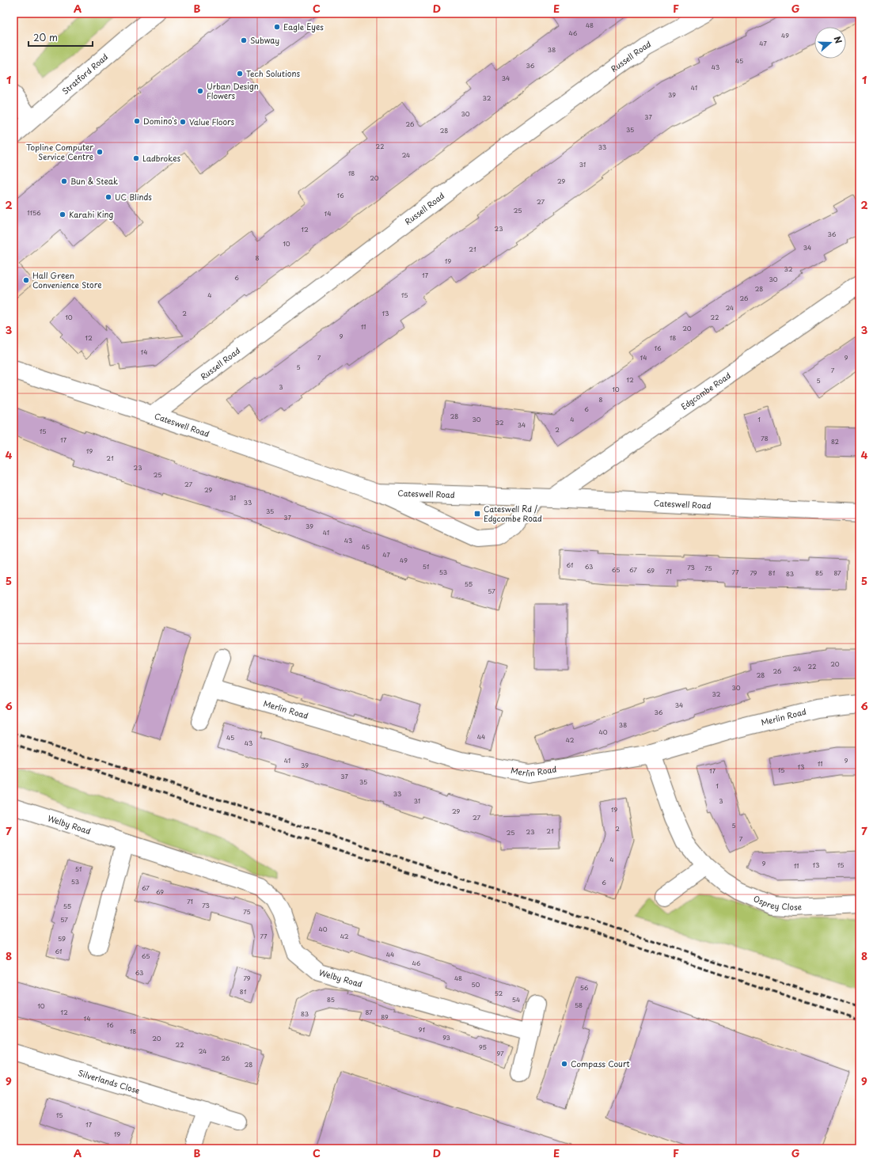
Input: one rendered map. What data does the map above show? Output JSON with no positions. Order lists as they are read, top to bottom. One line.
{"streets":{"main road":["Russell Road","Stratford Road","Edgcombe Road","Cateswell Road","Merlin Road","Welby Road","Osprey Close","Silverlands Close"]},"crossings":[["Russell Road","Cateswell Road"],["Edgcombe Road","Cateswell Road"],["Merlin Road","Osprey Close"]],"places":{"other":["Eagle Eyes","Subway","Tech Solutions","Urban Design Flowers","Domino's","Value Floors","Topline Computer Service Centre","Ladbrokes","Bun & Steak","UC Blinds","Karahi King","Hall Green Convenience Store","Compass Court"],"transit":["Cateswell Rd / Edgcombe Road"]},"house_numbers":["48","46","49","47","38","45","36","43","34","41","39","32","30","37","26","35","28","22","33","24","31","18","20","29","16","27","25","1156","14","23","12","36","10","34","21","8","19","32","17","6","30","28","4","15","26","24","2","13","10","22","11","20","9","12","18","16","14","7","14","9","5","7","12","5","3","10","8","6","28","30","4","1","32","34","2","15","78","17","82","19","21","23","25","27","29","31","33","35","37","39","41","43","45","47","49","61","51","63","73","75","65","67","69","71","53","77","79","81","85","87","83","55","57","20","22","24","26","28","30","32","34","36","38","40","44","45","42","43","41","9","11","39","13","15","17","37","35","1","33","31","3","19","29","27","5","2","21","23","25","7","4","9","13","15","11","51","53","6","67","69","71","73","55","75","57","40","77","42","59","61","44","65","46","63","79","48","50","56","81","52","85","54","58","10","12","87","83","89","14","16","91","18","93","20","22","95","24","97","26","28","15","17","19"],"scale_bar":"20 m","north":"right","grid":{"columns":["A","B","C","D","E","F","G"],"rows":["1","2","3","4","5","6","7","8","9"]}}
